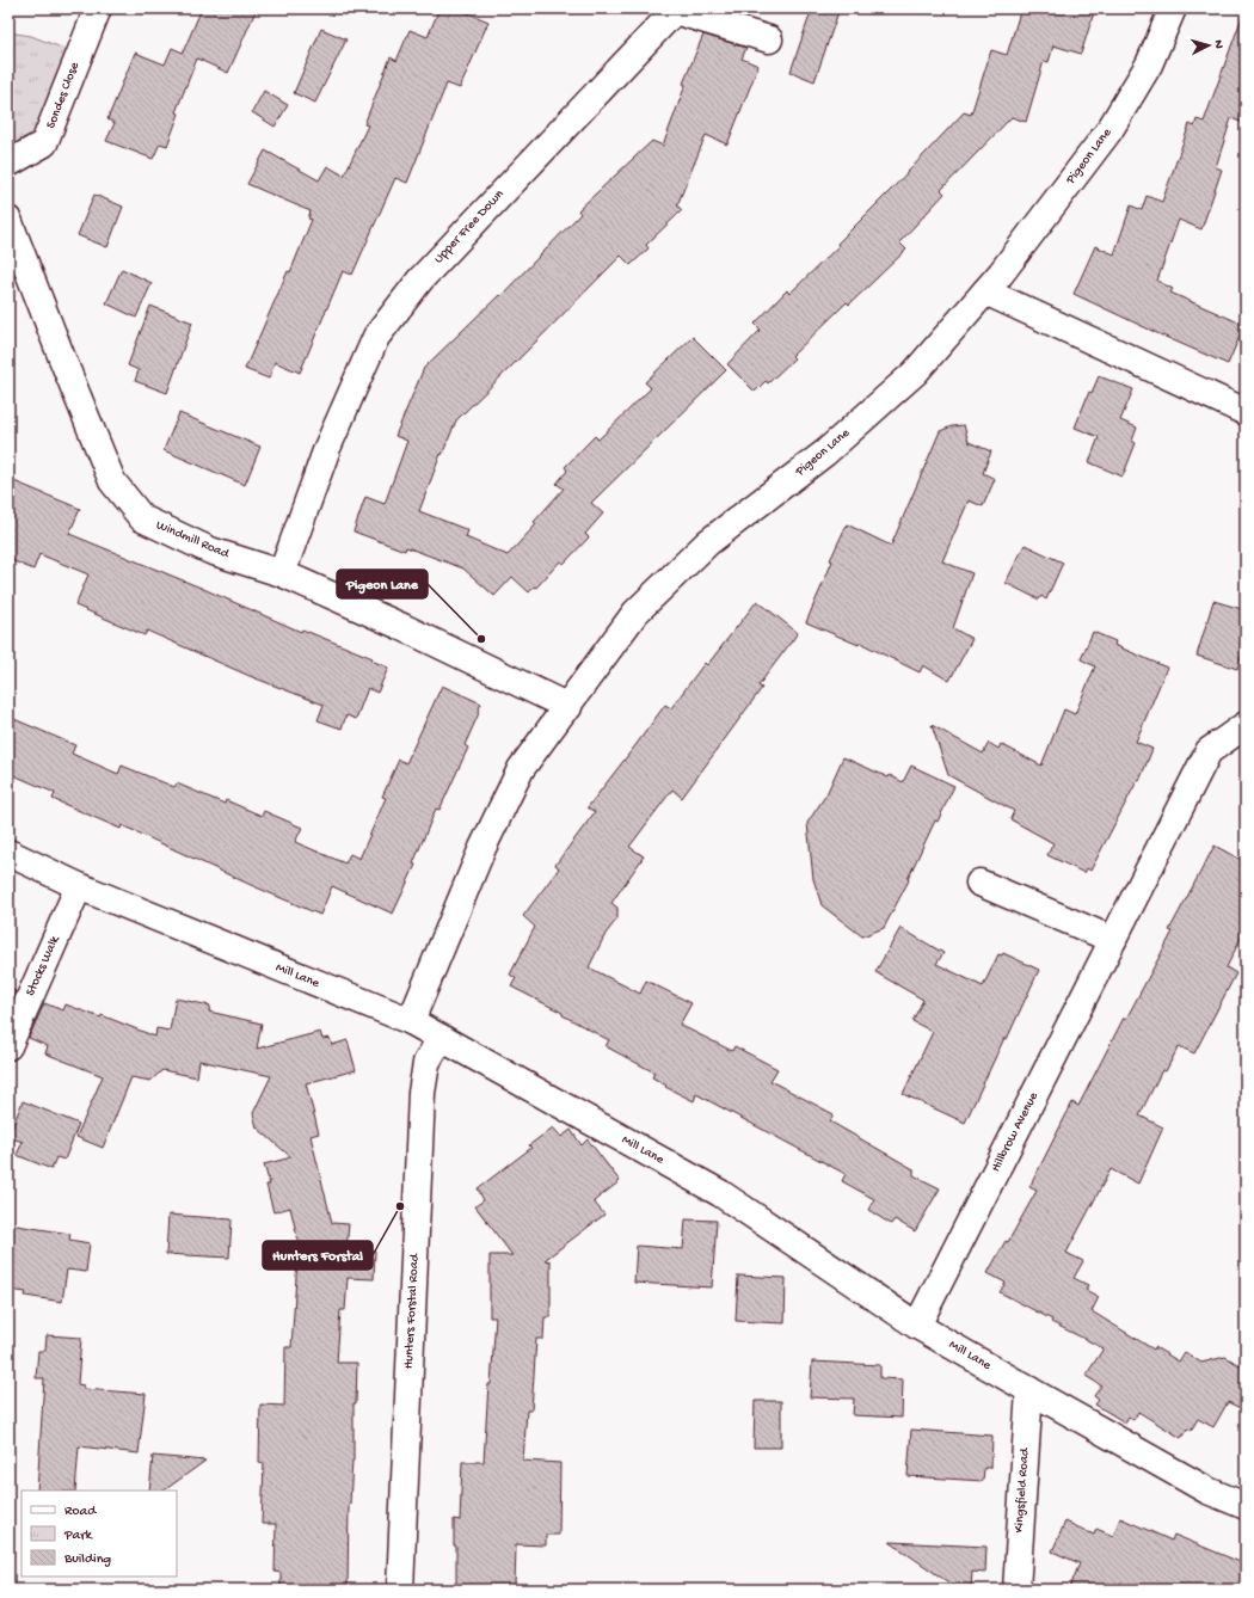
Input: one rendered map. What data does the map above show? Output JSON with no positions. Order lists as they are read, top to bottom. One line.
{"streets":{"street":["Sondes Close","Pigeon Lane","Upper Free Down","Windmill Road","Stocks Walk","Mill Lane","Hillbrow Avenue","Hunters Forstal Road","Kingsfield Road"]},"crossings":[["Pigeon Lane","Windmill Road"],["Pigeon Lane","Mill Lane"],["Upper Free Down","Windmill Road"],["Stocks Walk","Mill Lane"],["Mill Lane","Hillbrow Avenue"],["Mill Lane","Hunters Forstal Road"],["Mill Lane","Kingsfield Road"]],"places":["Pigeon Lane","Hunters Forstal"],"legend":["Road","Park","Building"],"north":"right"}
